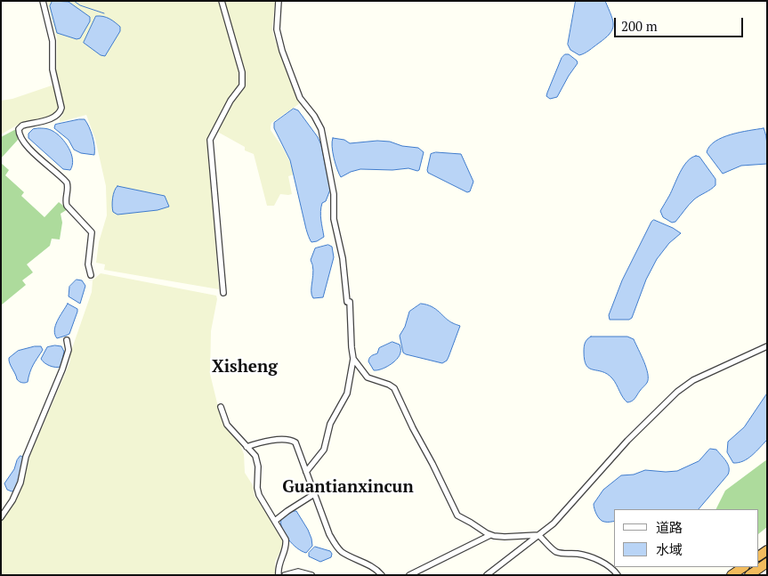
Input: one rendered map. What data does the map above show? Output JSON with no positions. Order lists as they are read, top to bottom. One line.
{"districts":["Xisheng","Guantianxincun"],"legend":["道路","水域"],"scale_bar":"200 m"}
